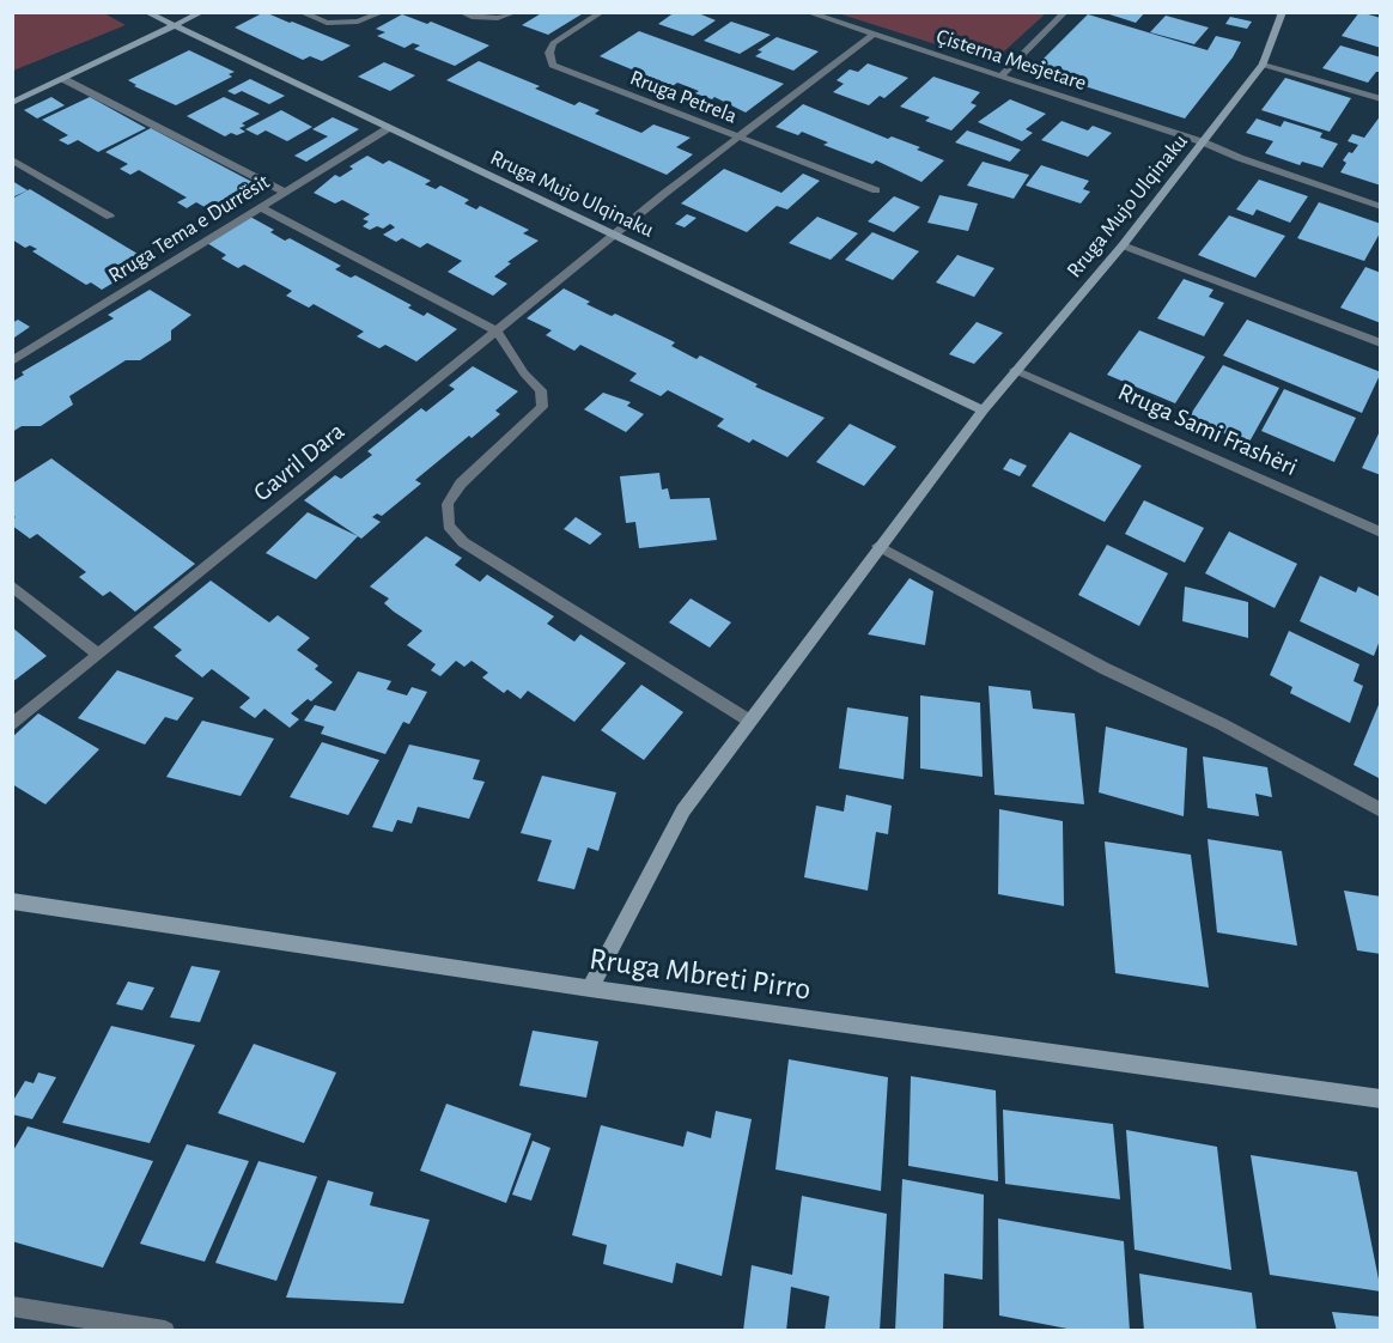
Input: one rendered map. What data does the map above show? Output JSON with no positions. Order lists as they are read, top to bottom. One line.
{"streets":{"street":["Çisterna Mesjetare","Rruga Petrela","Rruga Mujo Ulqinaku","Rruga Tema e Durrësit","Rruga Sami Frashëri","Gavril Dara","Rruga Mbreti Pirro"]},"crossings":[["Çisterna Mesjetare","Rruga Mujo Ulqinaku"],["Çisterna Mesjetare","Gavril Dara"],["Rruga Petrela","Gavril Dara"],["Rruga Mujo Ulqinaku","Rruga Tema e Durrësit"],["Rruga Mujo Ulqinaku","Rruga Sami Frashëri"],["Rruga Mujo Ulqinaku","Gavril Dara"],["Rruga Mujo Ulqinaku","Rruga Mbreti Pirro"]]}
